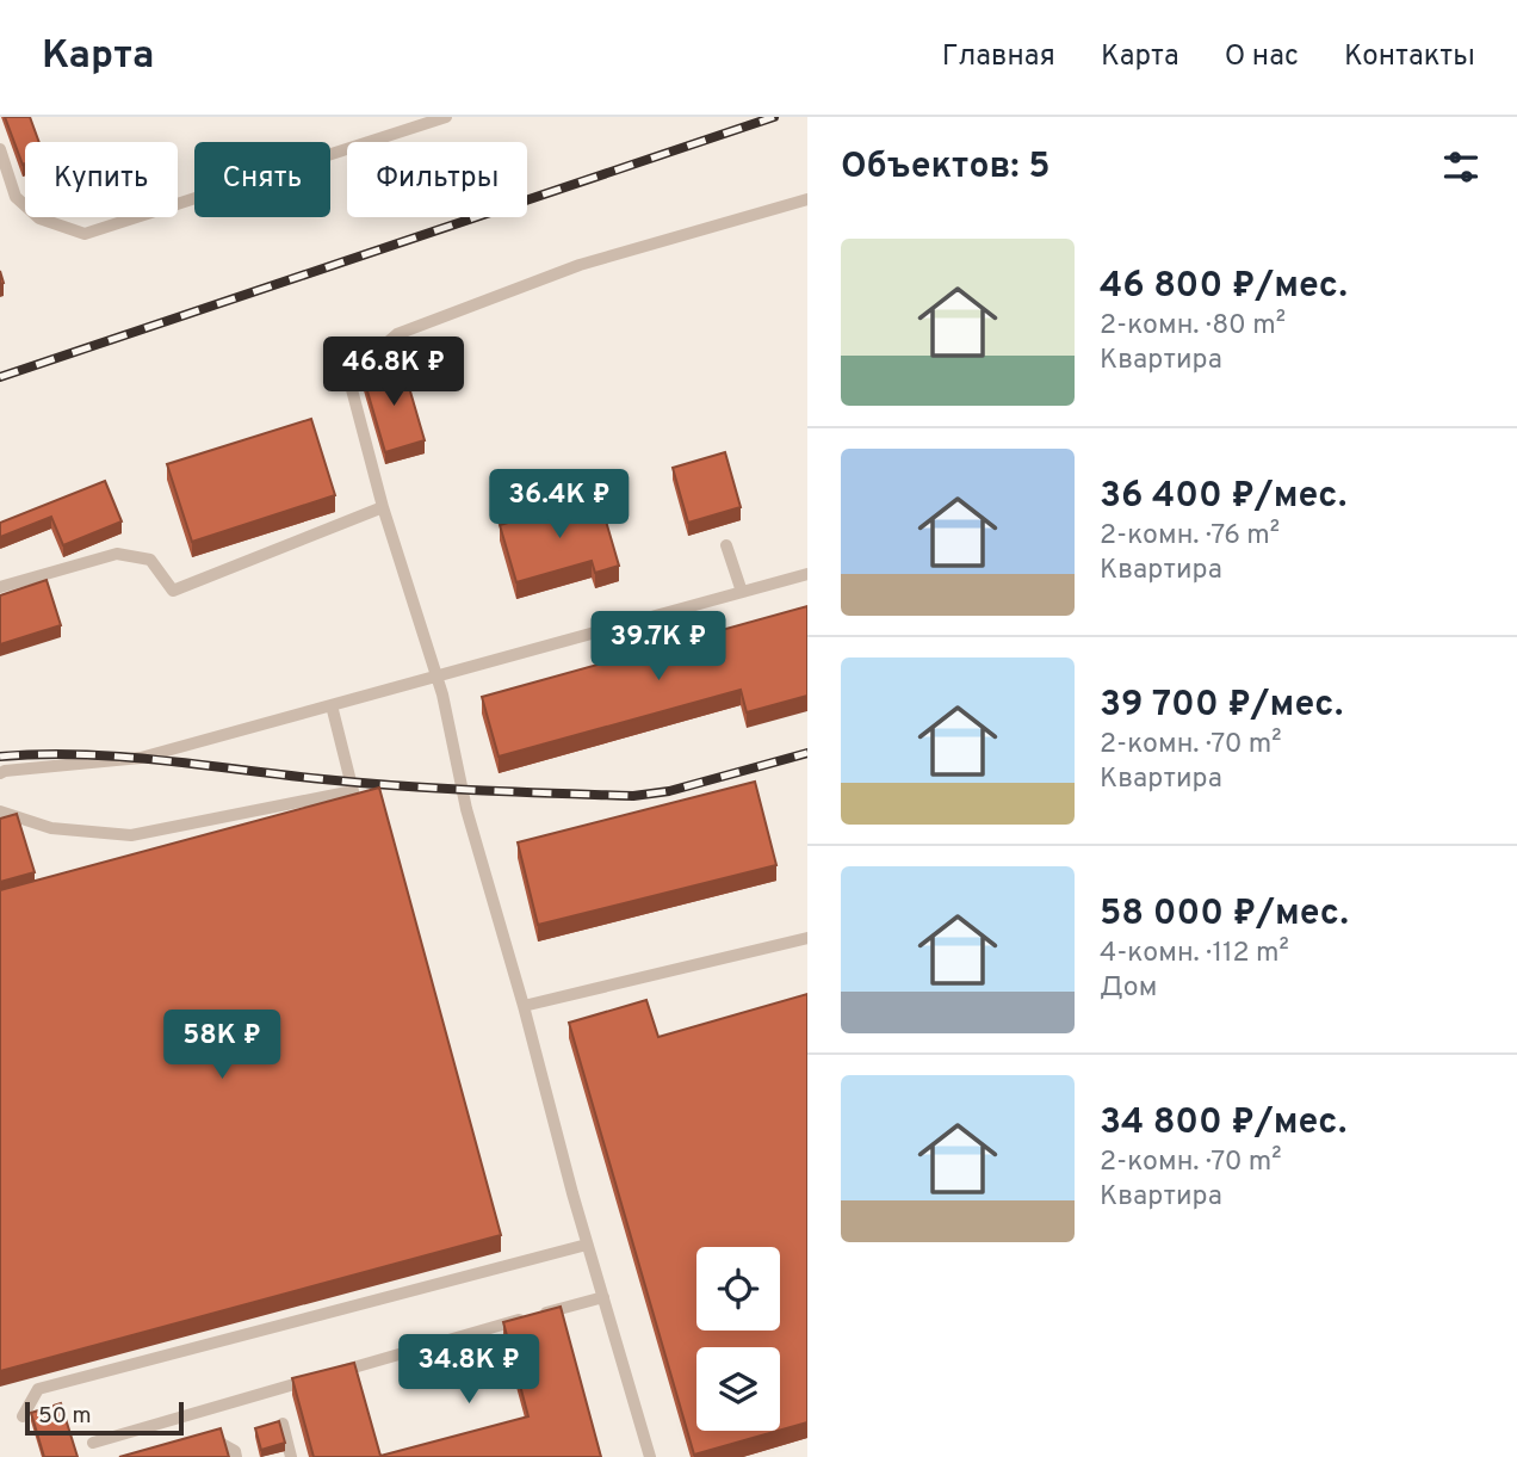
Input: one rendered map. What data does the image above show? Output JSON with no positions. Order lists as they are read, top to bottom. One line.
{"scale_bar":"50 m","page":{"header":"Карта","nav":["Главная","Карта","О нас","Контакты"],"heading":"Объектов: 5","chip":["Купить","Снять","Фильтры"],"list":[{"name":"46 800 ₽/мес.","note":"2-комн. · 80 m² · Квартира"},{"name":"36 400 ₽/мес.","note":"2-комн. · 76 m² · Квартира"},{"name":"39 700 ₽/мес.","note":"2-комн. · 70 m² · Квартира"},{"name":"58 000 ₽/мес.","note":"4-комн. · 112 m² · Дом"},{"name":"34 800 ₽/мес.","note":"2-комн. · 70 m² · Квартира"}],"price":["46.8K ₽","36.4K ₽","39.7K ₽","58K ₽","34.8K ₽"],"scale":"50 m"}}
